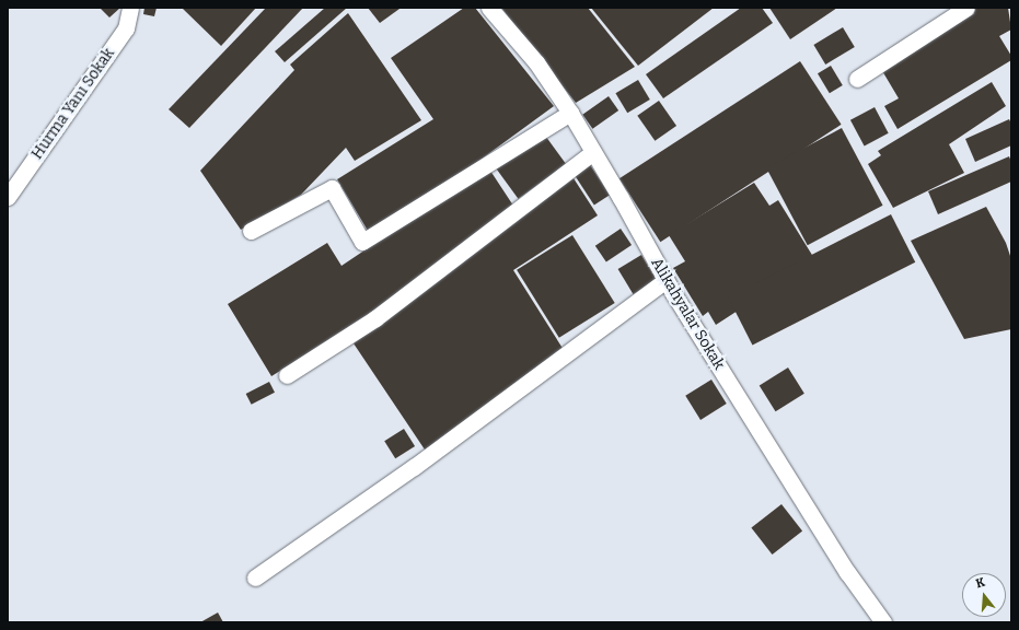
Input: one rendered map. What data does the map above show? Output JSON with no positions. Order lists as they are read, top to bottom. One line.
{"streets":{"street":["Hurma Yanı Sokak","Alikahyalar Sokak"]},"north":"top"}
